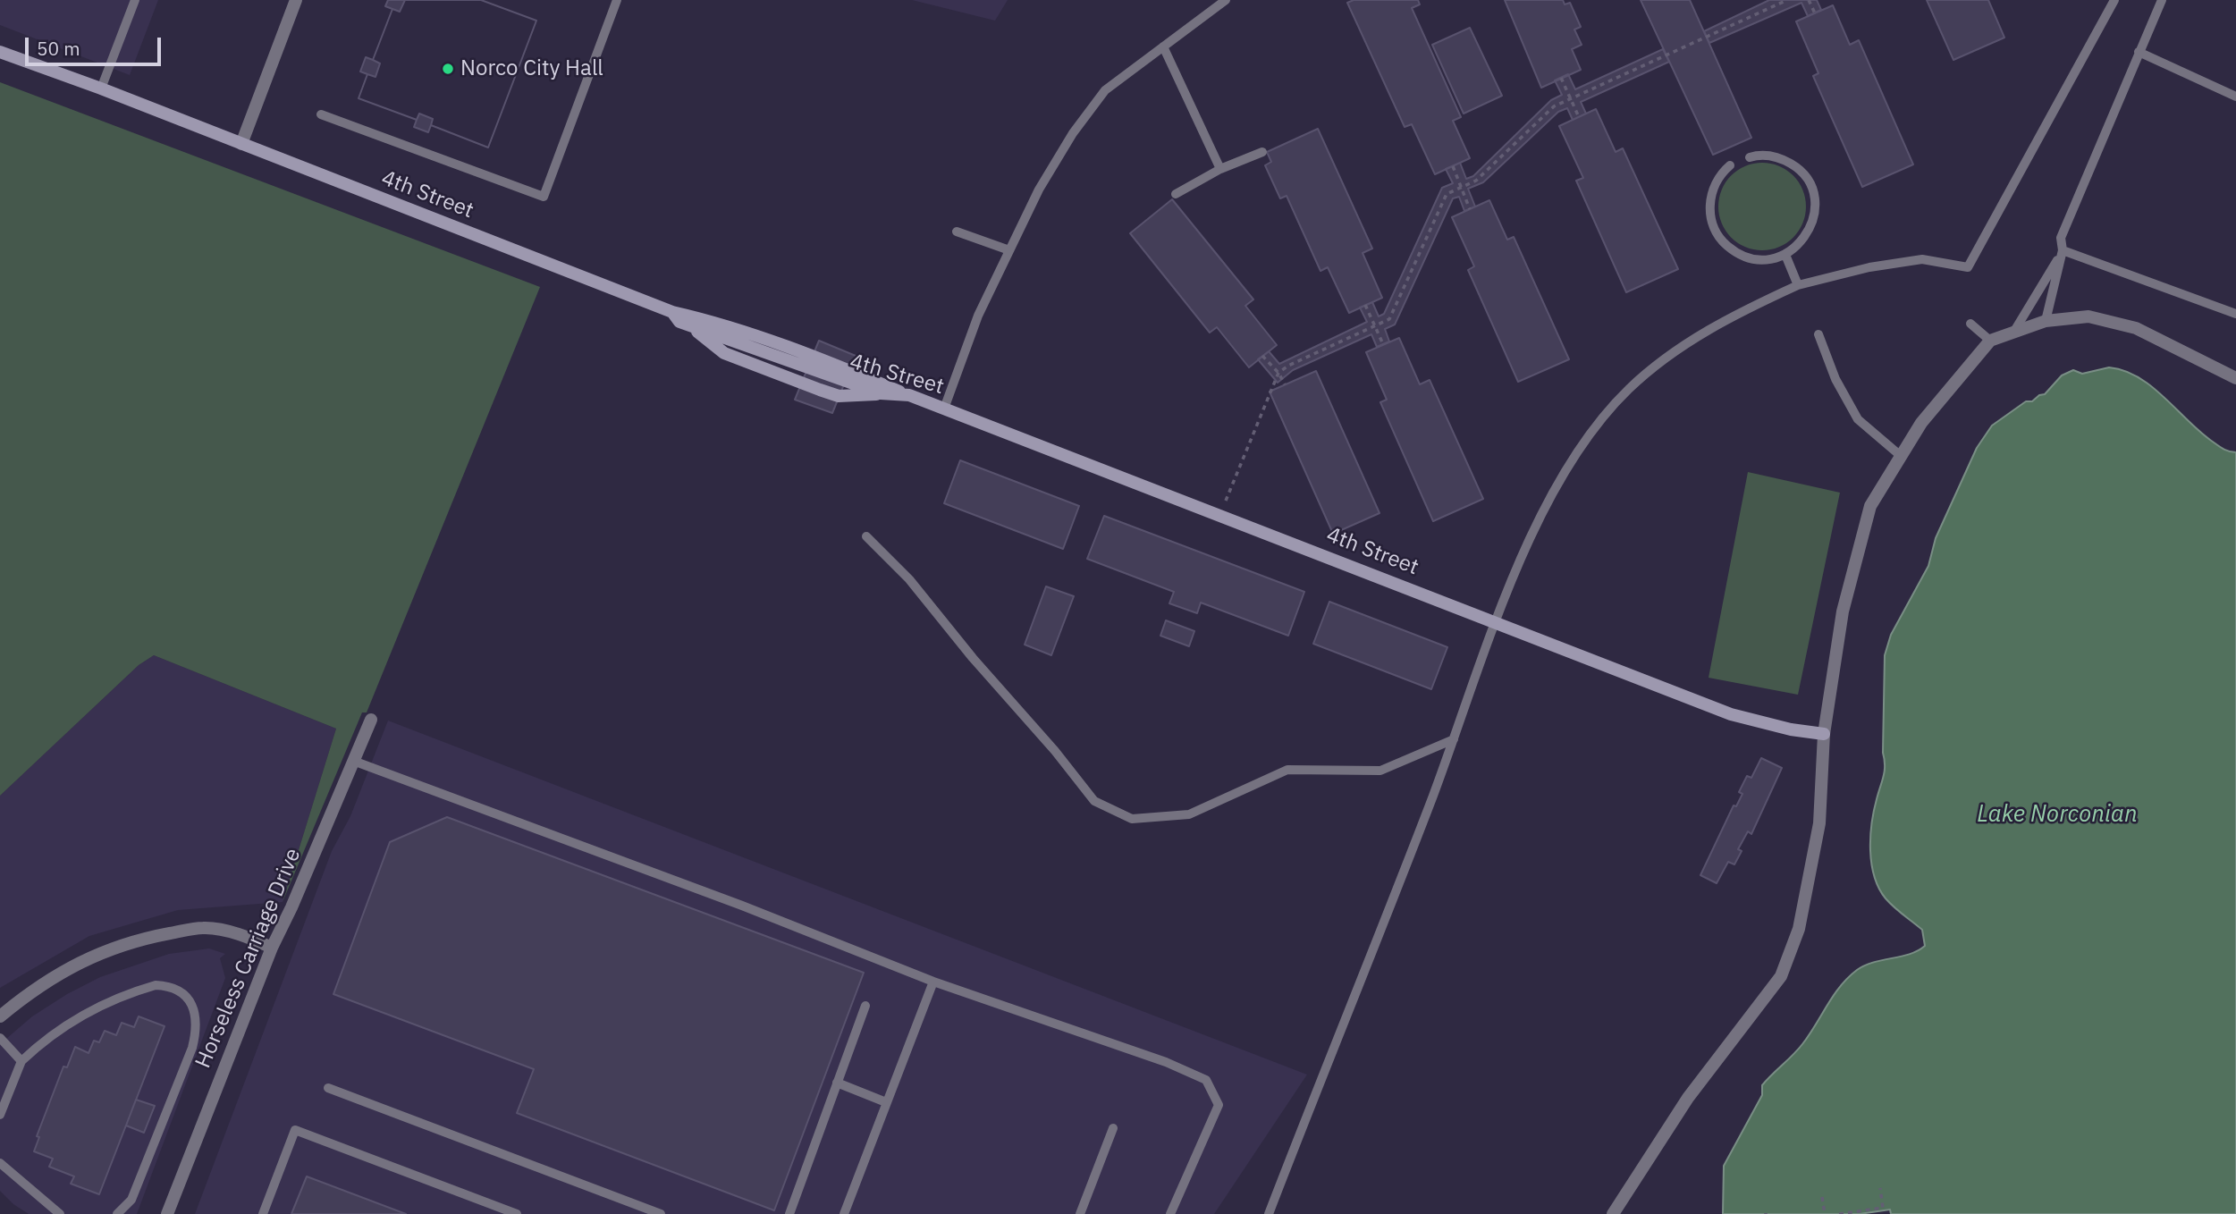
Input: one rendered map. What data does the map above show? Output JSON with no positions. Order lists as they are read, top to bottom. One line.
{"streets":{"street":["4th Street","Horseless Carriage Drive"]},"water":["Lake Norconian"],"places":["Norco City Hall"],"scale_bar":"50 m"}
